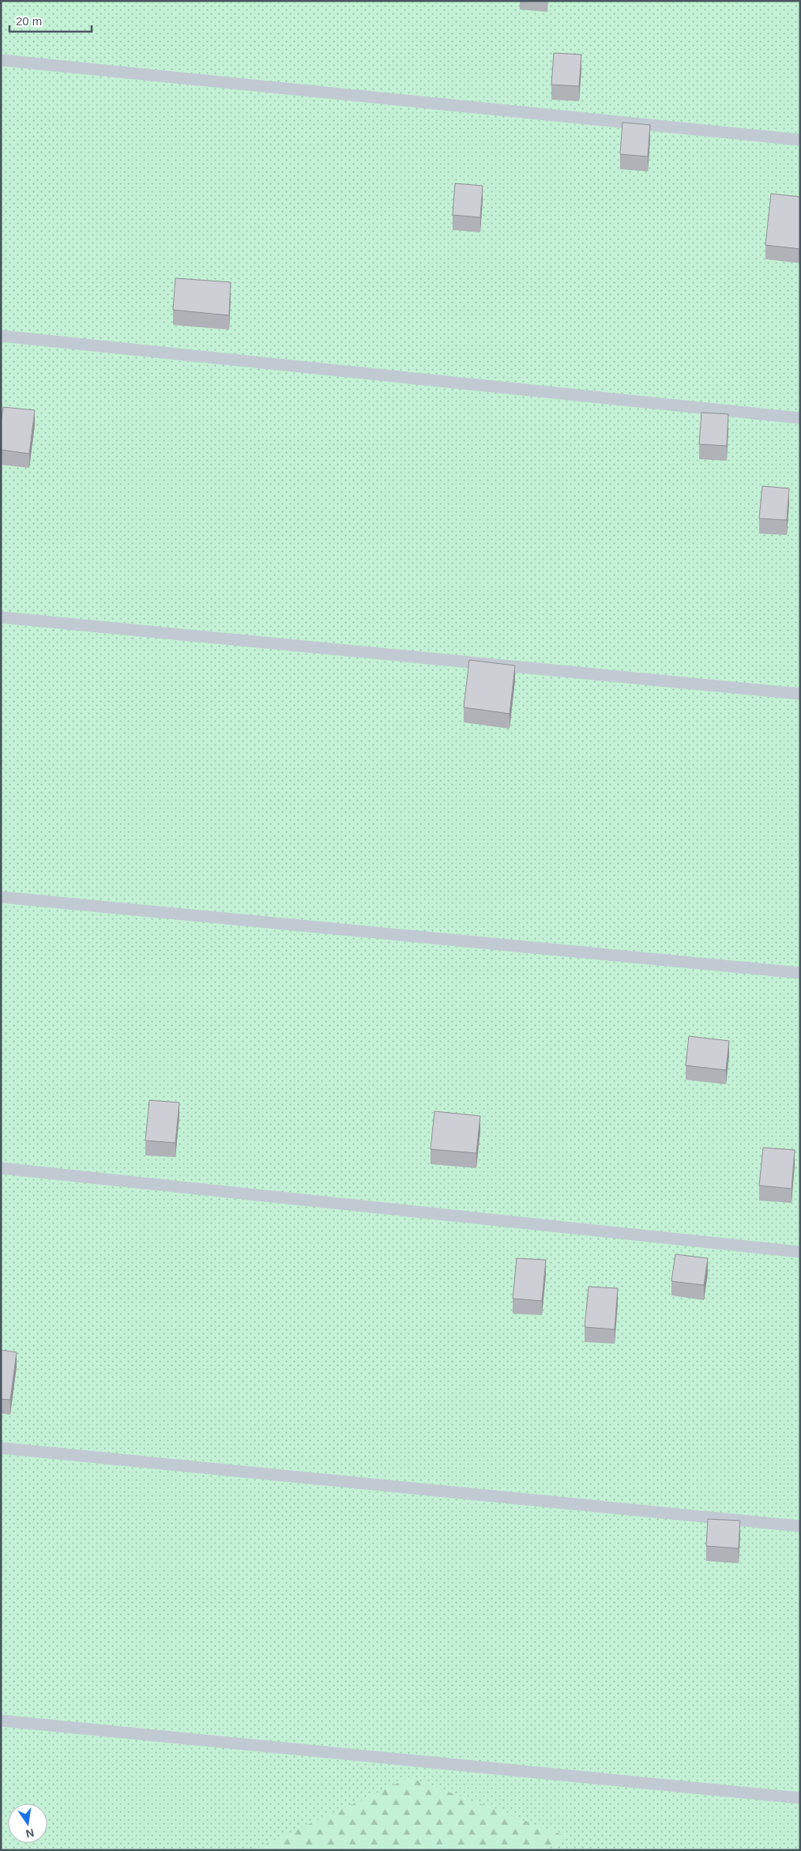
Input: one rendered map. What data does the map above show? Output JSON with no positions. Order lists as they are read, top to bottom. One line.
{"scale_bar":"20 m","north":"bottom"}
